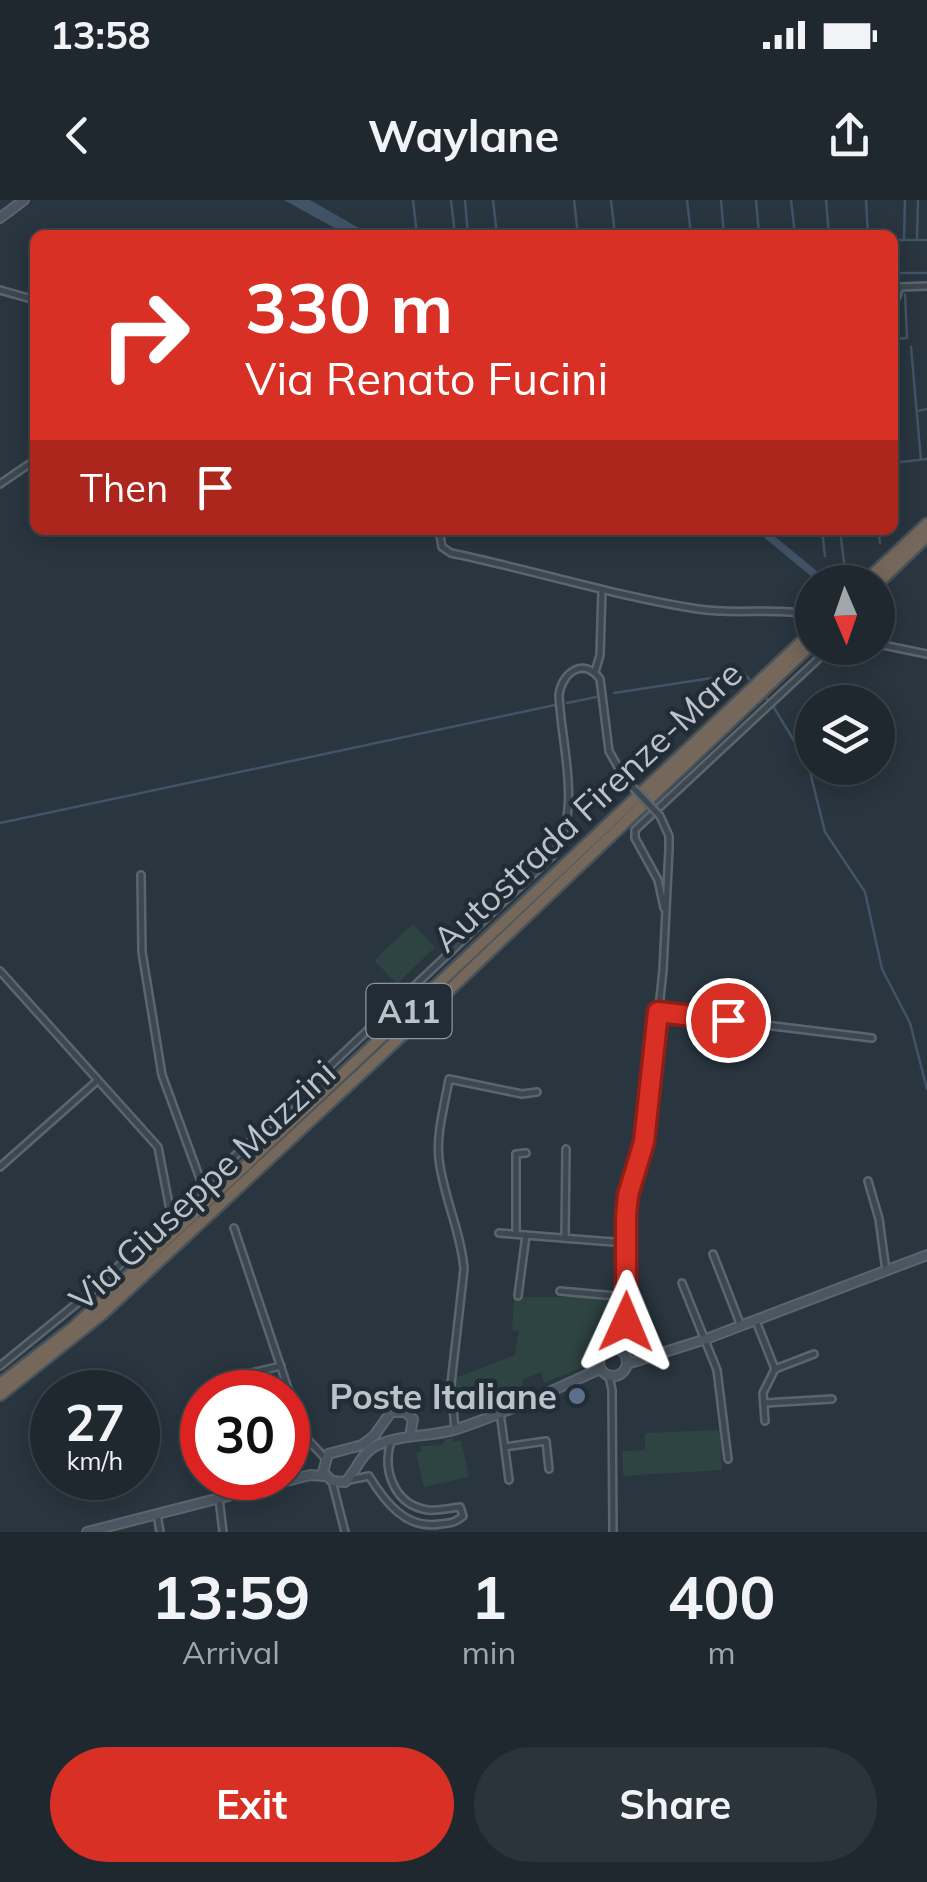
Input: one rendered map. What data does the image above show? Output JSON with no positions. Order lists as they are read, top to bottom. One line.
{"streets":{"highway":["Autostrada Firenze-Mare","A11"],"street":["Via Giuseppe Mazzini"]},"places":["Poste Italiane"],"north":"bottom","page":{"status":"13:58","header":"Waylane","turn":["330 m","Via Renato Fucini"],"then":"Then","speed":"27 km/h","limit":"30","eta":["13:59","Arrival","1","min","400","m"],"buttons":["Exit","Share"]}}
